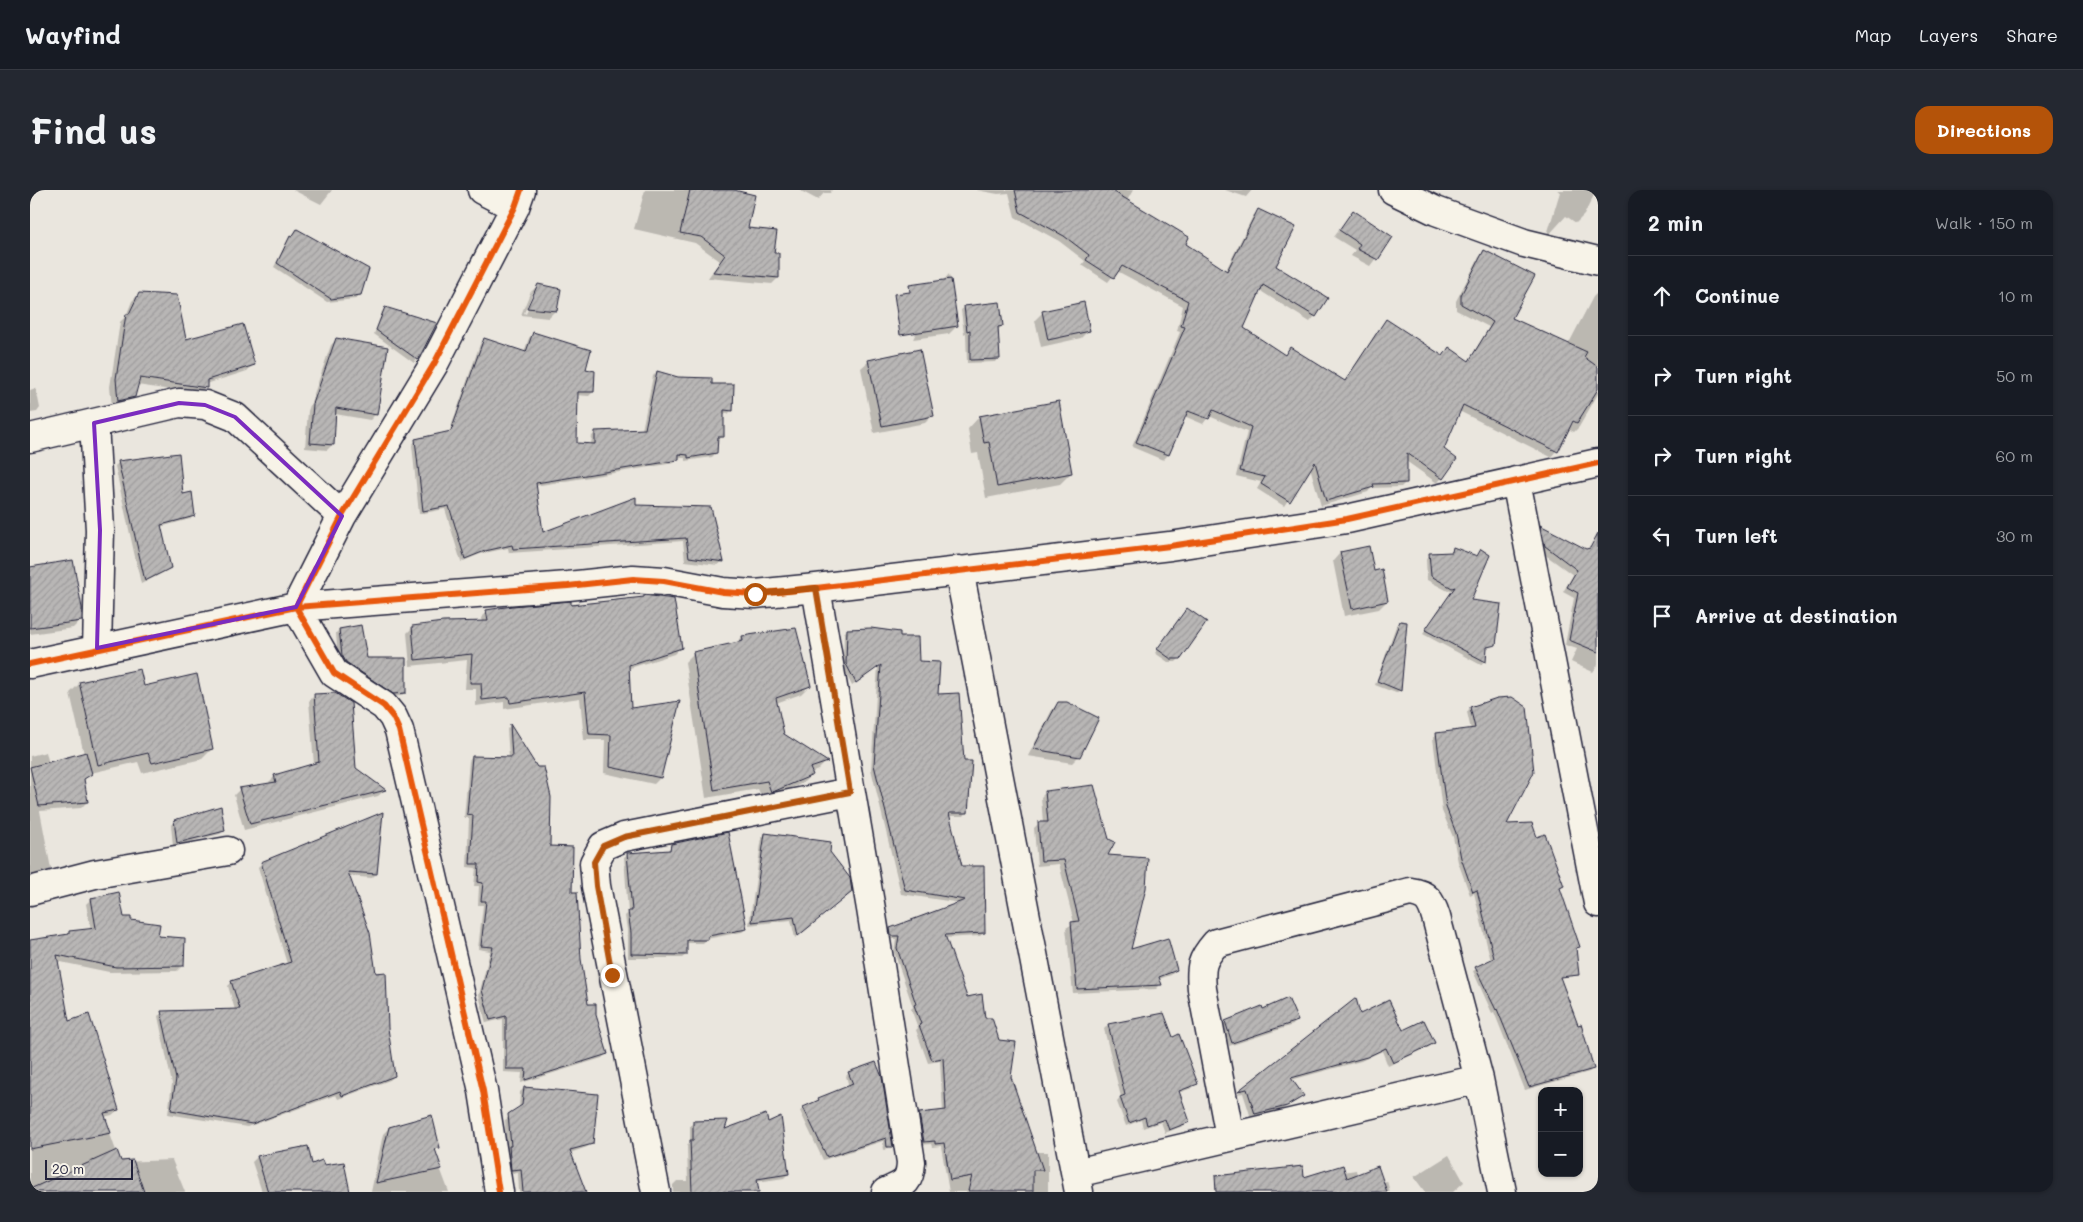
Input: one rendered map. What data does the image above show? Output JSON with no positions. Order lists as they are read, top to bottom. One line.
{"scale_bar":"20 m","page":{"header":"Wayfind","nav":["Map","Layers","Share"],"buttons":"Directions","title":"Find us","heading":["2 min","Walk · 150 m"],"list":[["Continue","10 m"],["Turn right","50 m"],["Turn right","60 m"],["Turn left","30 m"],"Arrive at destination"],"map_buttons":["+","−"],"scale":"20 m"}}
